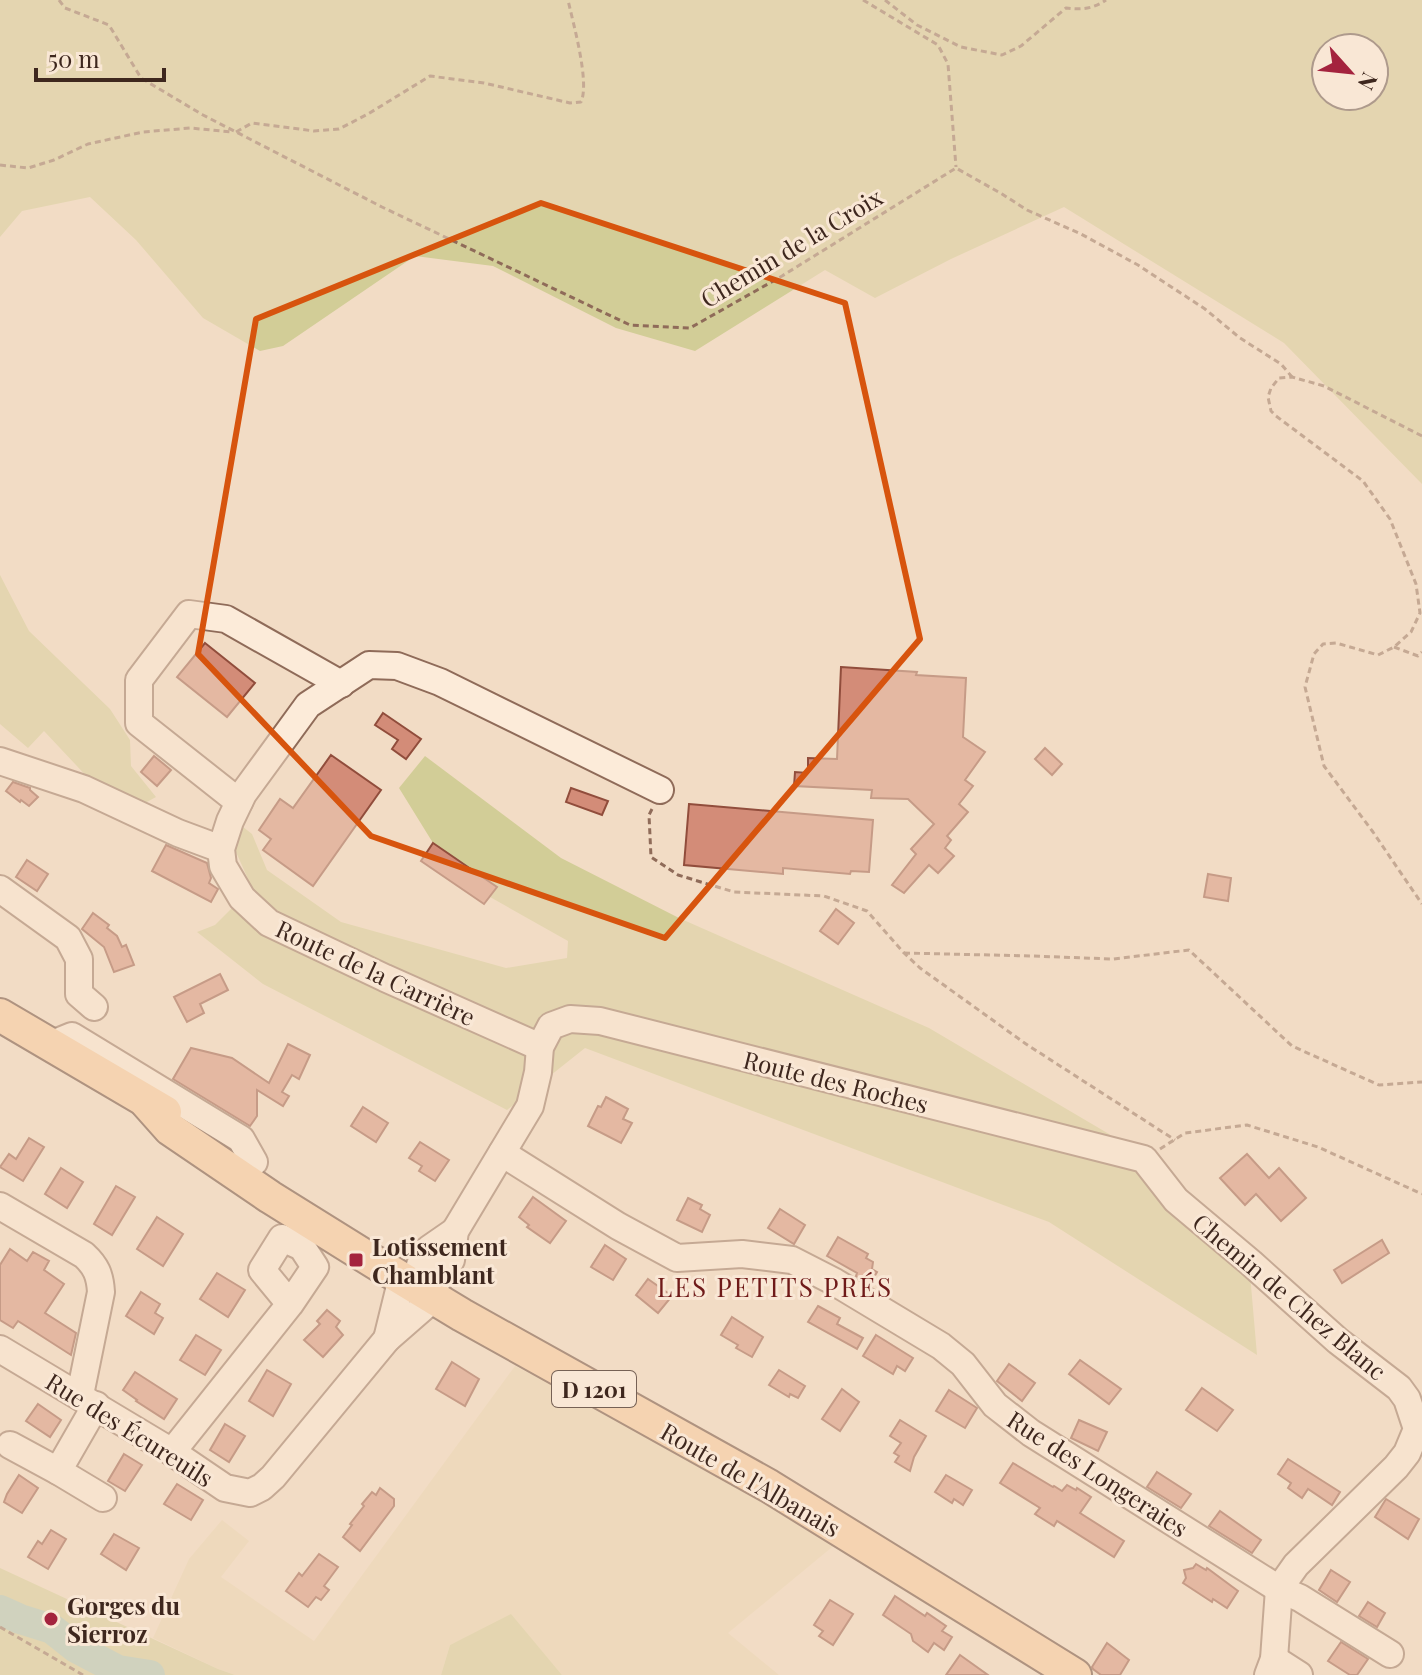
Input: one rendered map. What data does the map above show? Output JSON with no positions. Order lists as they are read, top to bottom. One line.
{"streets":{"main road":["D 1201","Route de l'Albanais"],"street":["Route de la Carrière","Route des Roches","Chemin de Chez Blanc","Rue des Écureuils","Rue des Longeraies"],"path":["Chemin de la Croix"]},"crossings":[["Route de la Carrière","Route des Roches"],["Route des Roches","Chemin de Chez Blanc"],["Chemin de Chez Blanc","Rue des Longeraies"],["Rue des Écureuils","Route de l'Albanais"]],"districts":["LES PETITS PRÉS"],"places":{"transit":["Lotissement Chamblant"],"other":["Gorges du Sierroz"]},"scale_bar":"50 m","north":"bottom right"}
